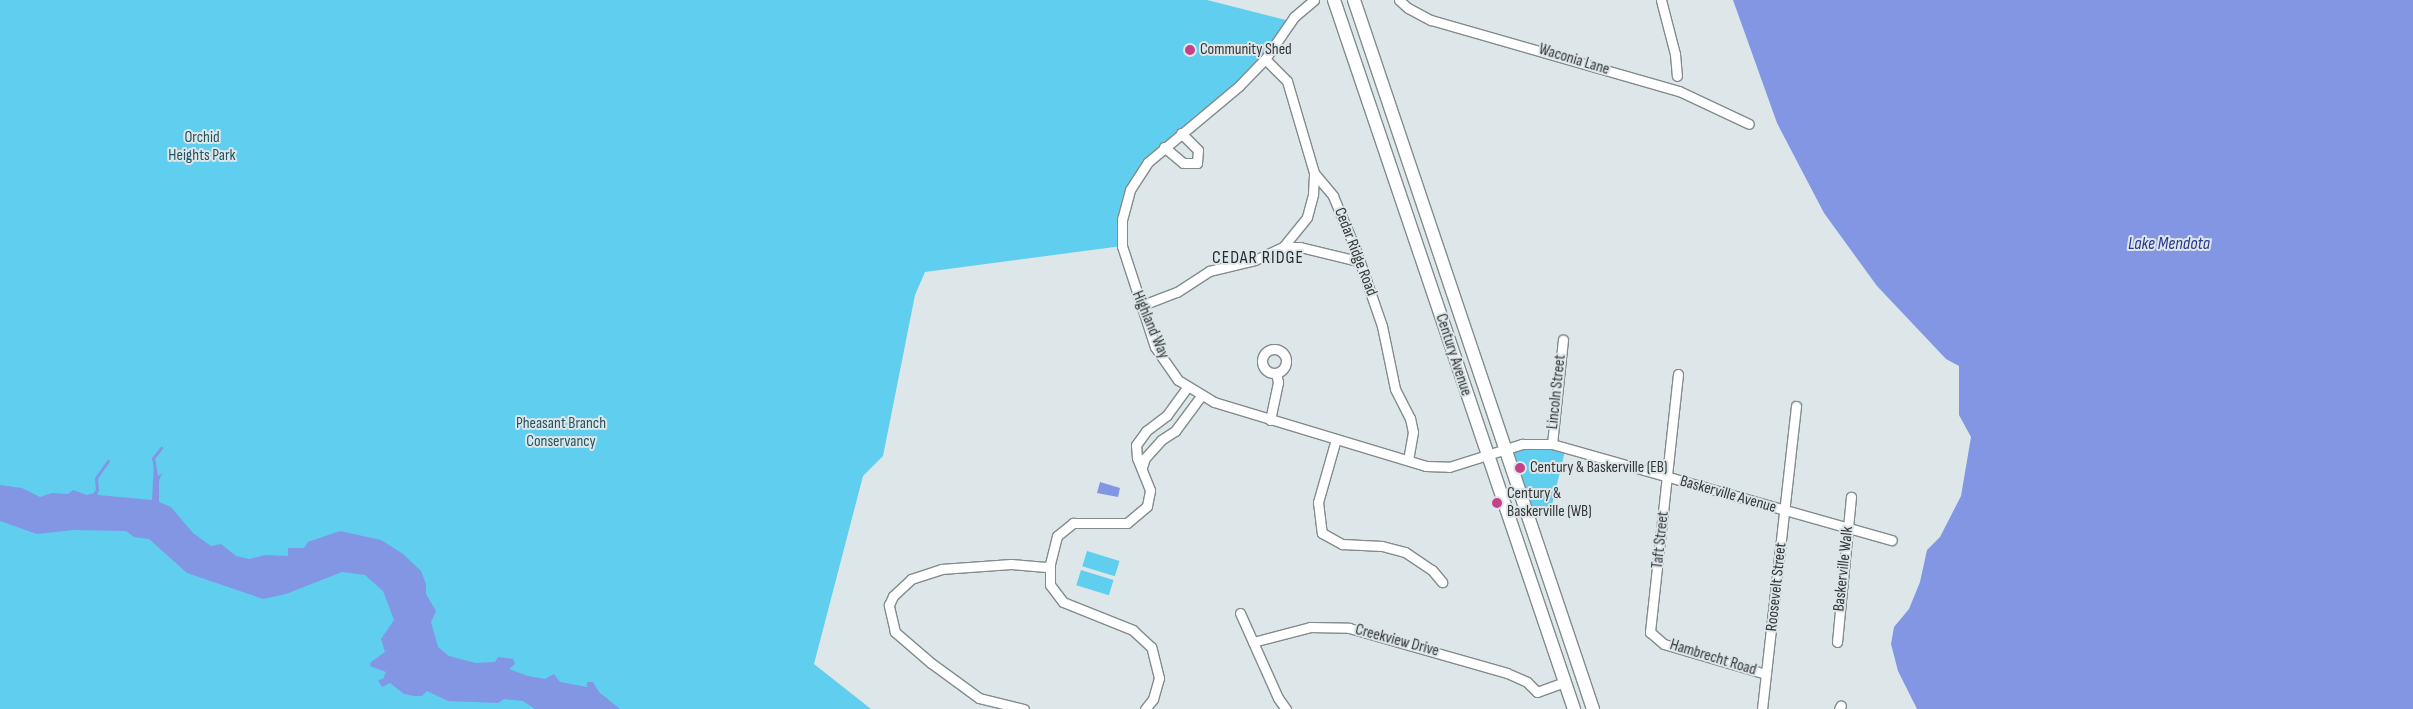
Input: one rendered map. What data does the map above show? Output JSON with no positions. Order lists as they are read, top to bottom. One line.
{"streets":{"main road":["Century Avenue"],"street":["Waconia Lane","Cedar Ridge Road","Highland Way","Lincoln Street","Baskerville Avenue","Taft Street","Baskerville Walk","Roosevelt Street","Creekview Drive","Hambrecht Road"]},"crossings":[["Cedar Ridge Road","Highland Way"],["Highland Way","Century Avenue"],["Highland Way","Baskerville Avenue"],["Century Avenue","Baskerville Avenue"],["Century Avenue","Creekview Drive"],["Lincoln Street","Baskerville Avenue"],["Baskerville Avenue","Taft Street"],["Baskerville Avenue","Baskerville Walk"],["Baskerville Avenue","Roosevelt Street"],["Taft Street","Hambrecht Road"],["Roosevelt Street","Hambrecht Road"]],"districts":["CEDAR RIDGE"],"water":["Lake Mendota"],"parks":["Orchid Heights Park","Pheasant Branch Conservancy"],"places":["Community Shed","Century & Baskerville (EB)","Century & Baskerville (WB)"]}
